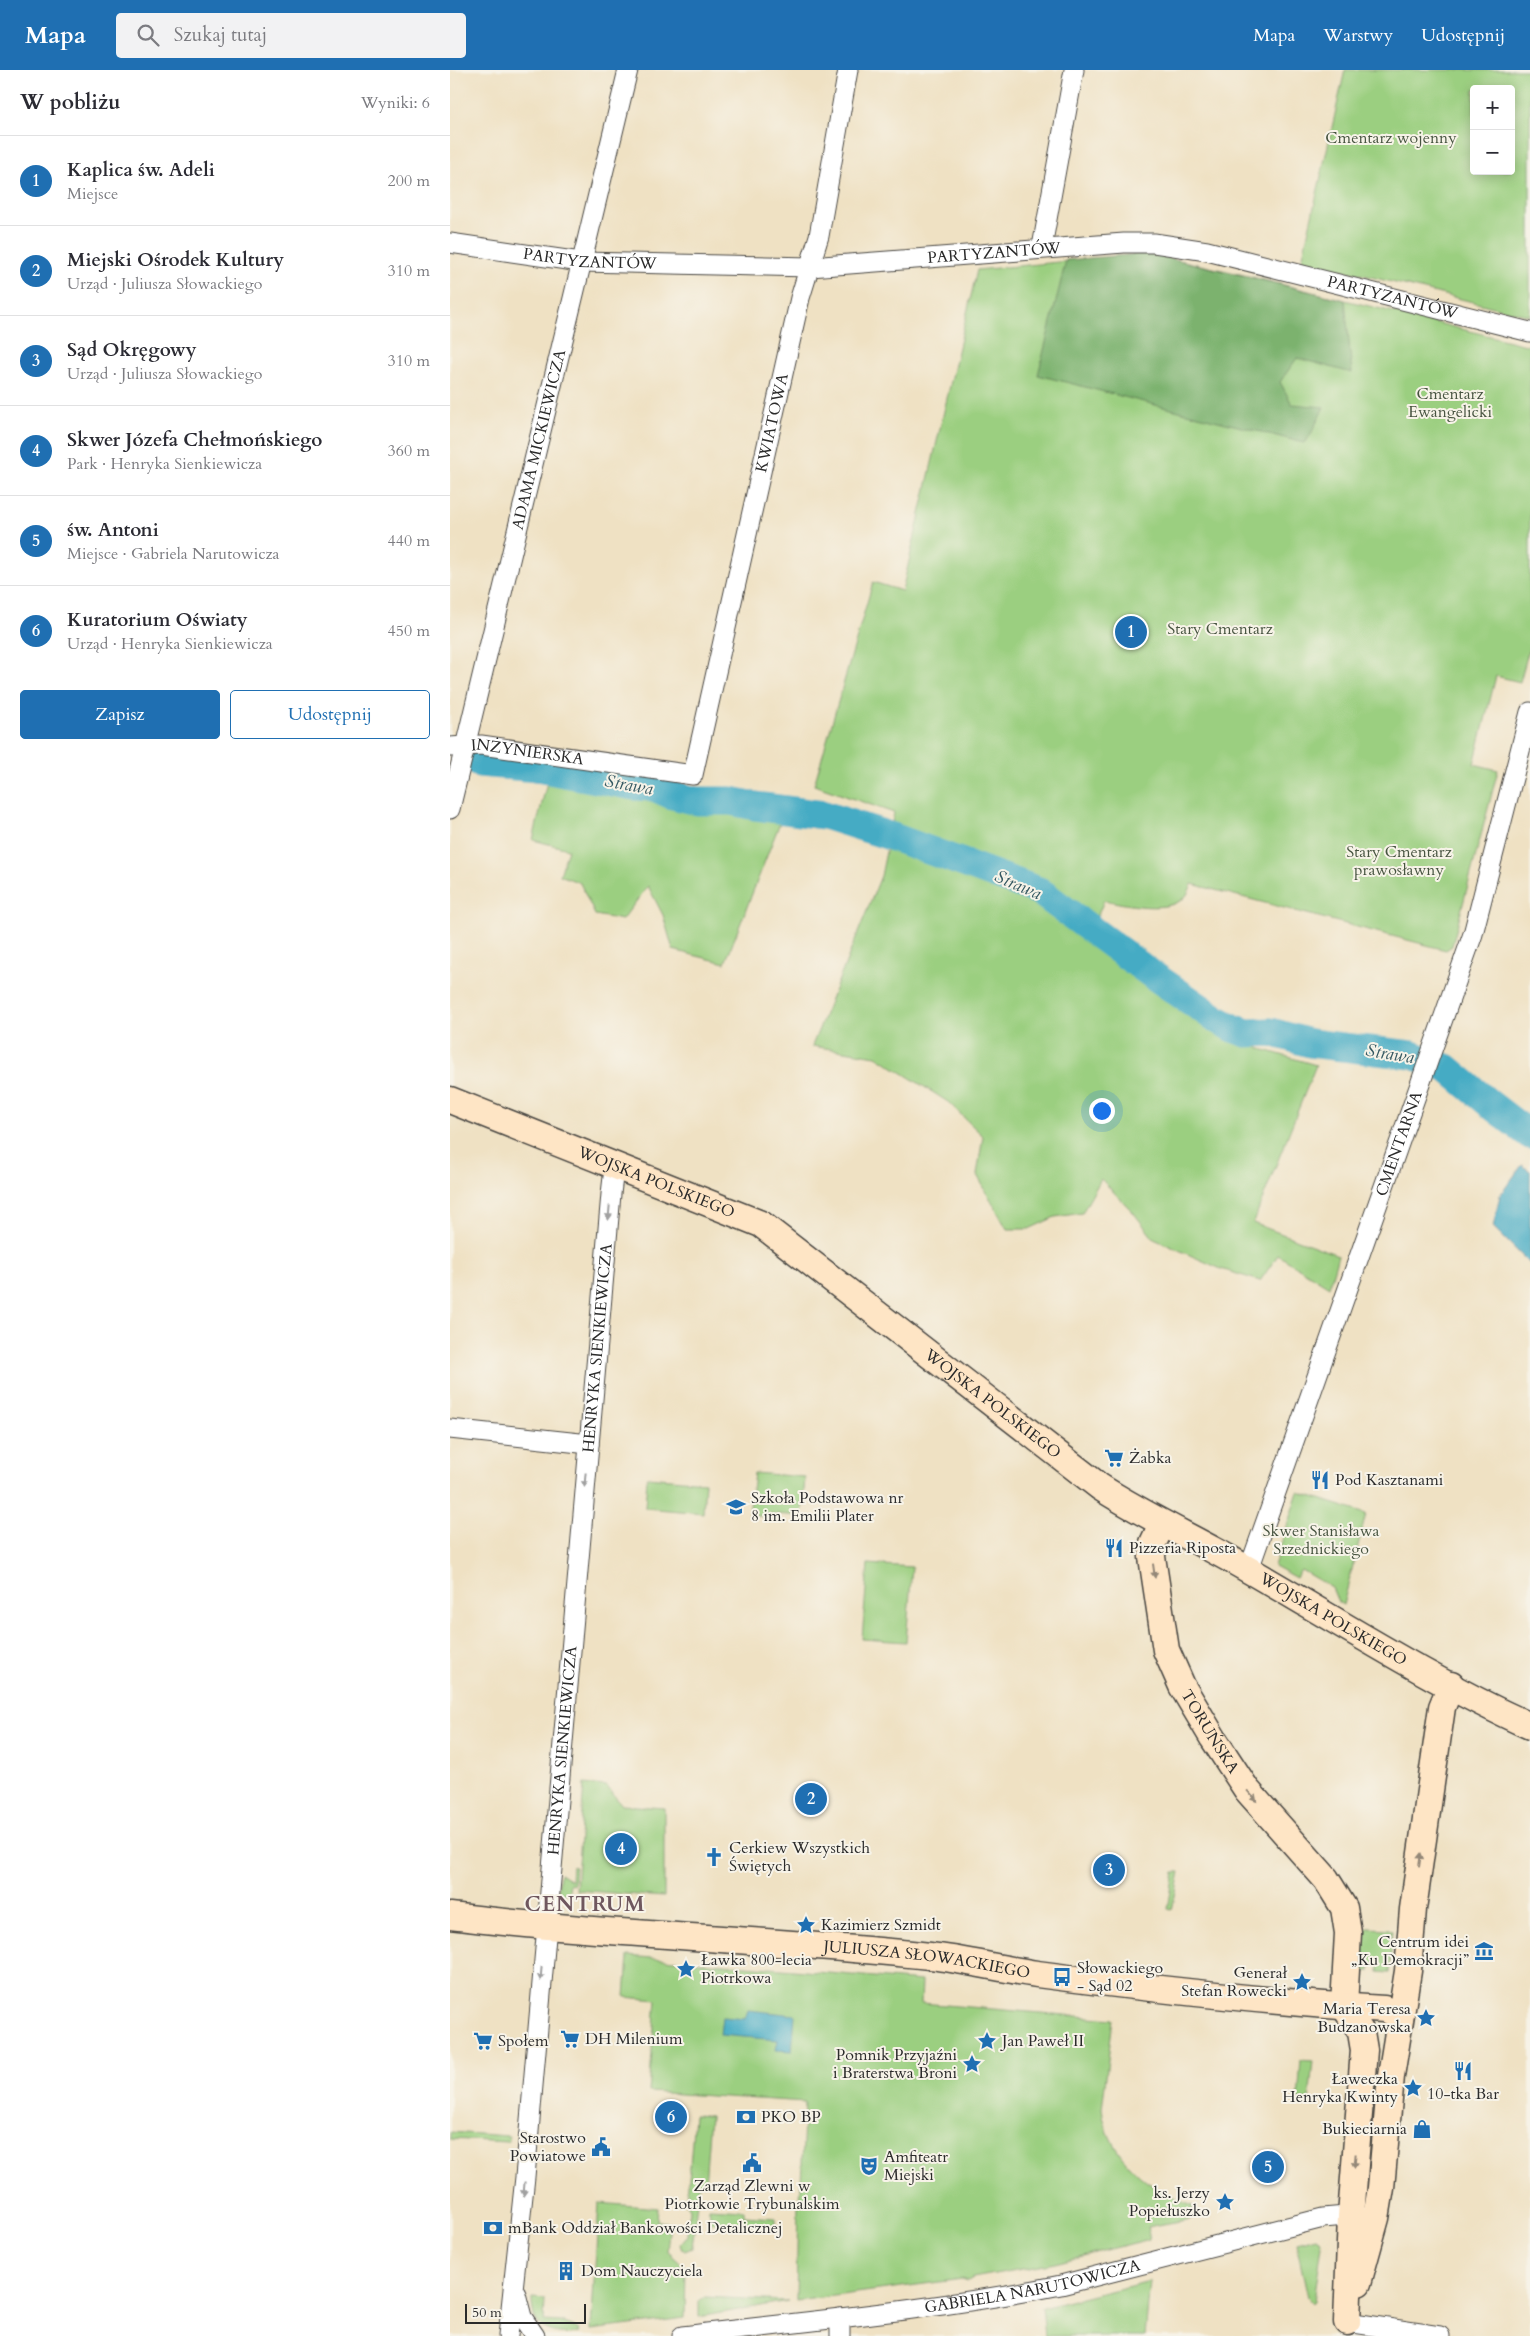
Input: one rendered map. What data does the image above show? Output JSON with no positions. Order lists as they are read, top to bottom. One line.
{"streets":{"street":["PARTYZANTÓW","KWIATOWA","ADAMA MICKIEWICZA","INŻYNIERSKA","CMENTARNA","WOJSKA POLSKIEGO","HENRYKA SIENKIEWICZA","TORUŃSKA","JULIUSZA SŁOWACKIEGO","GABRIELA NARUTOWICZA"]},"crossings":[["PARTYZANTÓW","KWIATOWA"],["PARTYZANTÓW","ADAMA MICKIEWICZA"],["KWIATOWA","INŻYNIERSKA"],["ADAMA MICKIEWICZA","INŻYNIERSKA"],["CMENTARNA","WOJSKA POLSKIEGO"],["WOJSKA POLSKIEGO","HENRYKA SIENKIEWICZA"],["WOJSKA POLSKIEGO","TORUŃSKA"],["HENRYKA SIENKIEWICZA","JULIUSZA SŁOWACKIEGO"],["TORUŃSKA","JULIUSZA SŁOWACKIEGO"]],"one_way":["HENRYKA SIENKIEWICZA","TORUŃSKA"],"districts":["CENTRUM"],"water":["Strawa"],"parks":["Cmentarz wojenny","Cmentarz Ewangelicki","Stary Cmentarz","Stary Cmentarz prawosławny","Skwer Stanisława Srzednickiego"],"places":{"supermarket":["Żabka","DH Milenium","Społem"],"restaurant":["Pod Kasztanami","Pizzeria Riposta","10-tka Bar"],"school or university":["Szkoła Podstawowa nr 8 im. Emilii Plater"],"church":["Cerkiew Wszystkich Świętych"],"place":["Kazimierz Szmidt","Ławka 800-lecia Piotrkowa","Generał Stefan Rowecki","Maria Teresa Budzanowska","Jan Paweł II","Pomnik Przyjaźni i Braterstwa Broni","Ławeczka Henryka Kwinty","ks. Jerzy Popiełuszko"],"museum":["Centrum idei „Ku Demokracji”"],"bus stop":["Słowackiego - Sąd 02"],"bank":["PKO BP","mBank Oddział Bankowości Detalicznej"],"shop":["Bukieciarnia"],"public building":["Starostwo Powiatowe","Zarząd Zlewni w Piotrkowie Trybunalskim"],"theatre":["Amfiteatr Miejski"],"building":["Dom Nauczyciela"]},"scale_bar":"50 m","page":{"header":"Mapa","search":"Szukaj tutaj","nav":["Mapa","Warstwy","Udostępnij"],"heading":["W pobliżu","Wyniki: 6"],"map_buttons":["+","−"],"list":[{"mark":"1","name":"Kaplica św. Adeli","note":"Miejsce","value":"200 m"},{"mark":"2","name":"Miejski Ośrodek Kultury","note":"Urząd · Juliusza Słowackiego","value":"310 m"},{"mark":"3","name":"Sąd Okręgowy","note":"Urząd · Juliusza Słowackiego","value":"310 m"},{"mark":"4","name":"Skwer Józefa Chełmońskiego","note":"Park · Henryka Sienkiewicza","value":"360 m"},{"mark":"5","name":"św. Antoni","note":"Miejsce · Gabriela Narutowicza","value":"440 m"},{"mark":"6","name":"Kuratorium Oświaty","note":"Urząd · Henryka Sienkiewicza","value":"450 m"}],"pins":["1","2","4","3","6","5"],"buttons":["Zapisz","Udostępnij"],"scale":"50 m"}}
